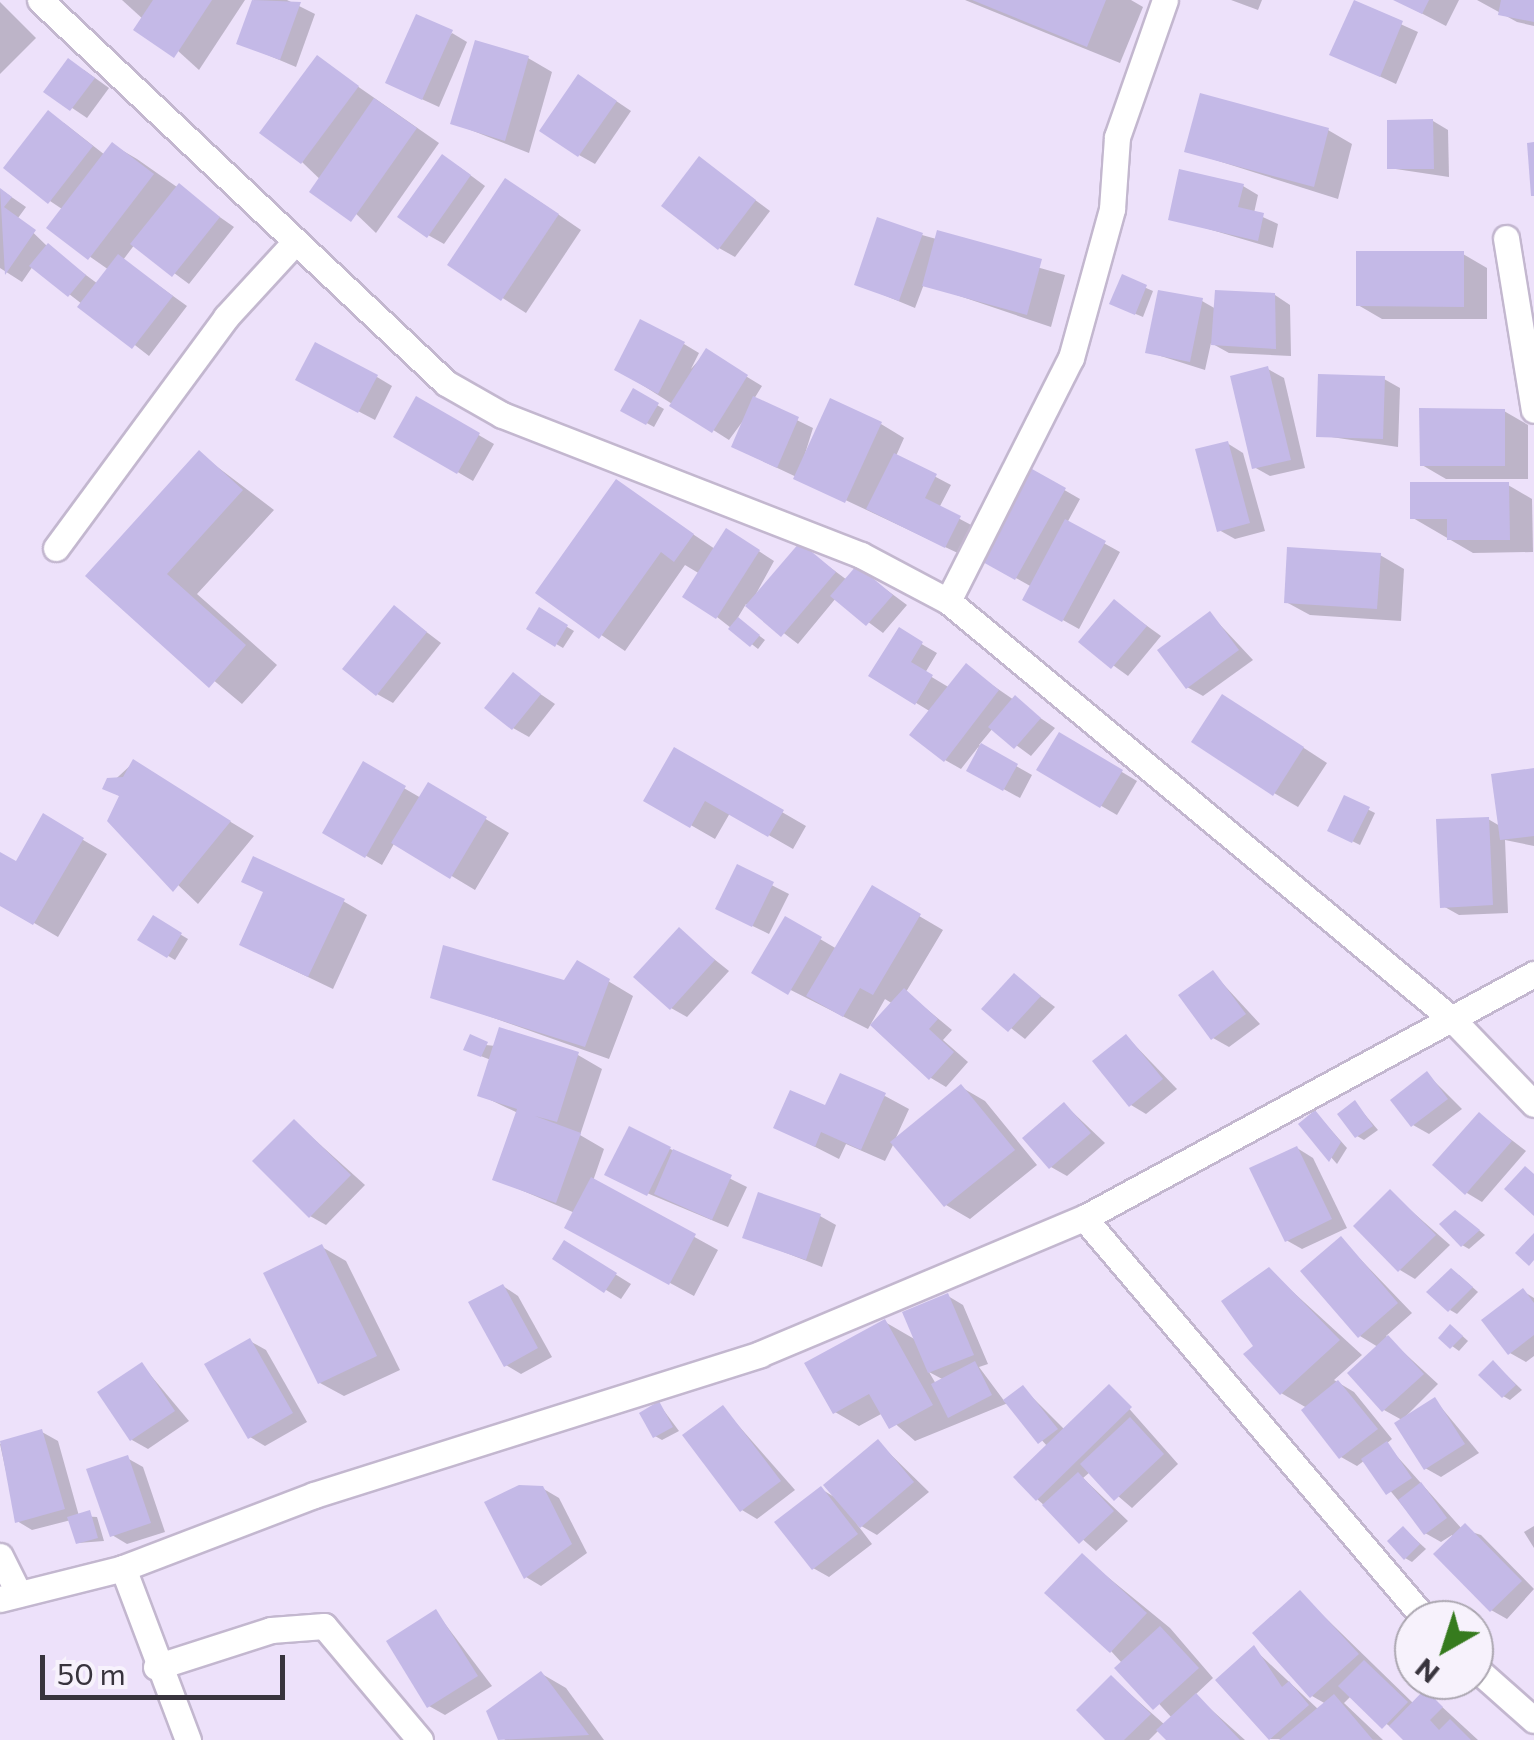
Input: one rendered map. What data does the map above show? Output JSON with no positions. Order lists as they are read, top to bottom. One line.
{"scale_bar":"50 m","north":"bottom left"}
